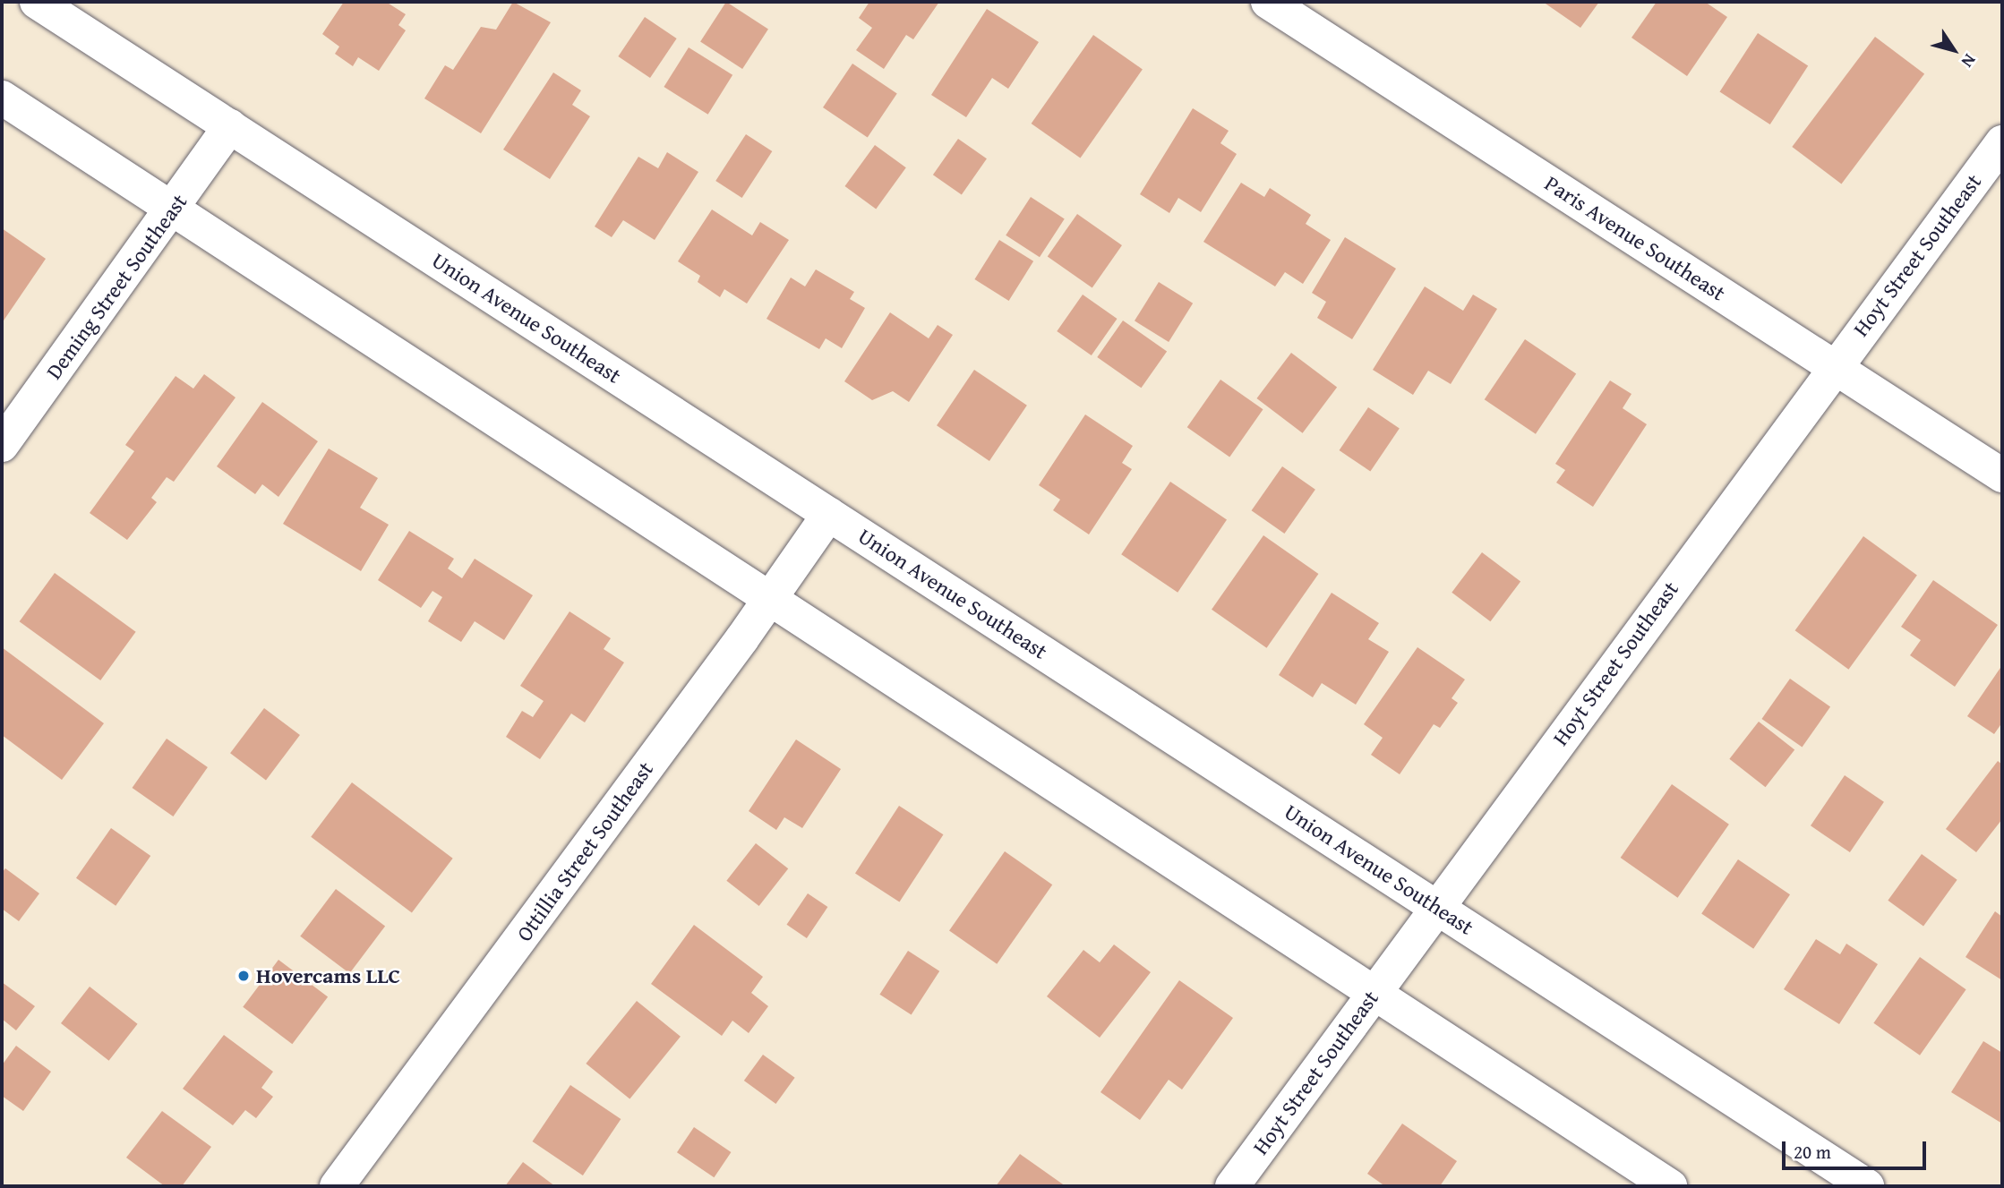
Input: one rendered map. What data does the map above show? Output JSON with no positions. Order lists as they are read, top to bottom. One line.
{"streets":{"street":["Paris Avenue Southeast","Hoyt Street Southeast","Deming Street Southeast","Union Avenue Southeast","Ottillia Street Southeast"]},"crossings":[["Paris Avenue Southeast","Hoyt Street Southeast"],["Hoyt Street Southeast","Union Avenue Southeast"],["Deming Street Southeast","Union Avenue Southeast"],["Union Avenue Southeast","Ottillia Street Southeast"]],"places":["Hovercams LLC"],"scale_bar":"20 m","north":"bottom right"}
